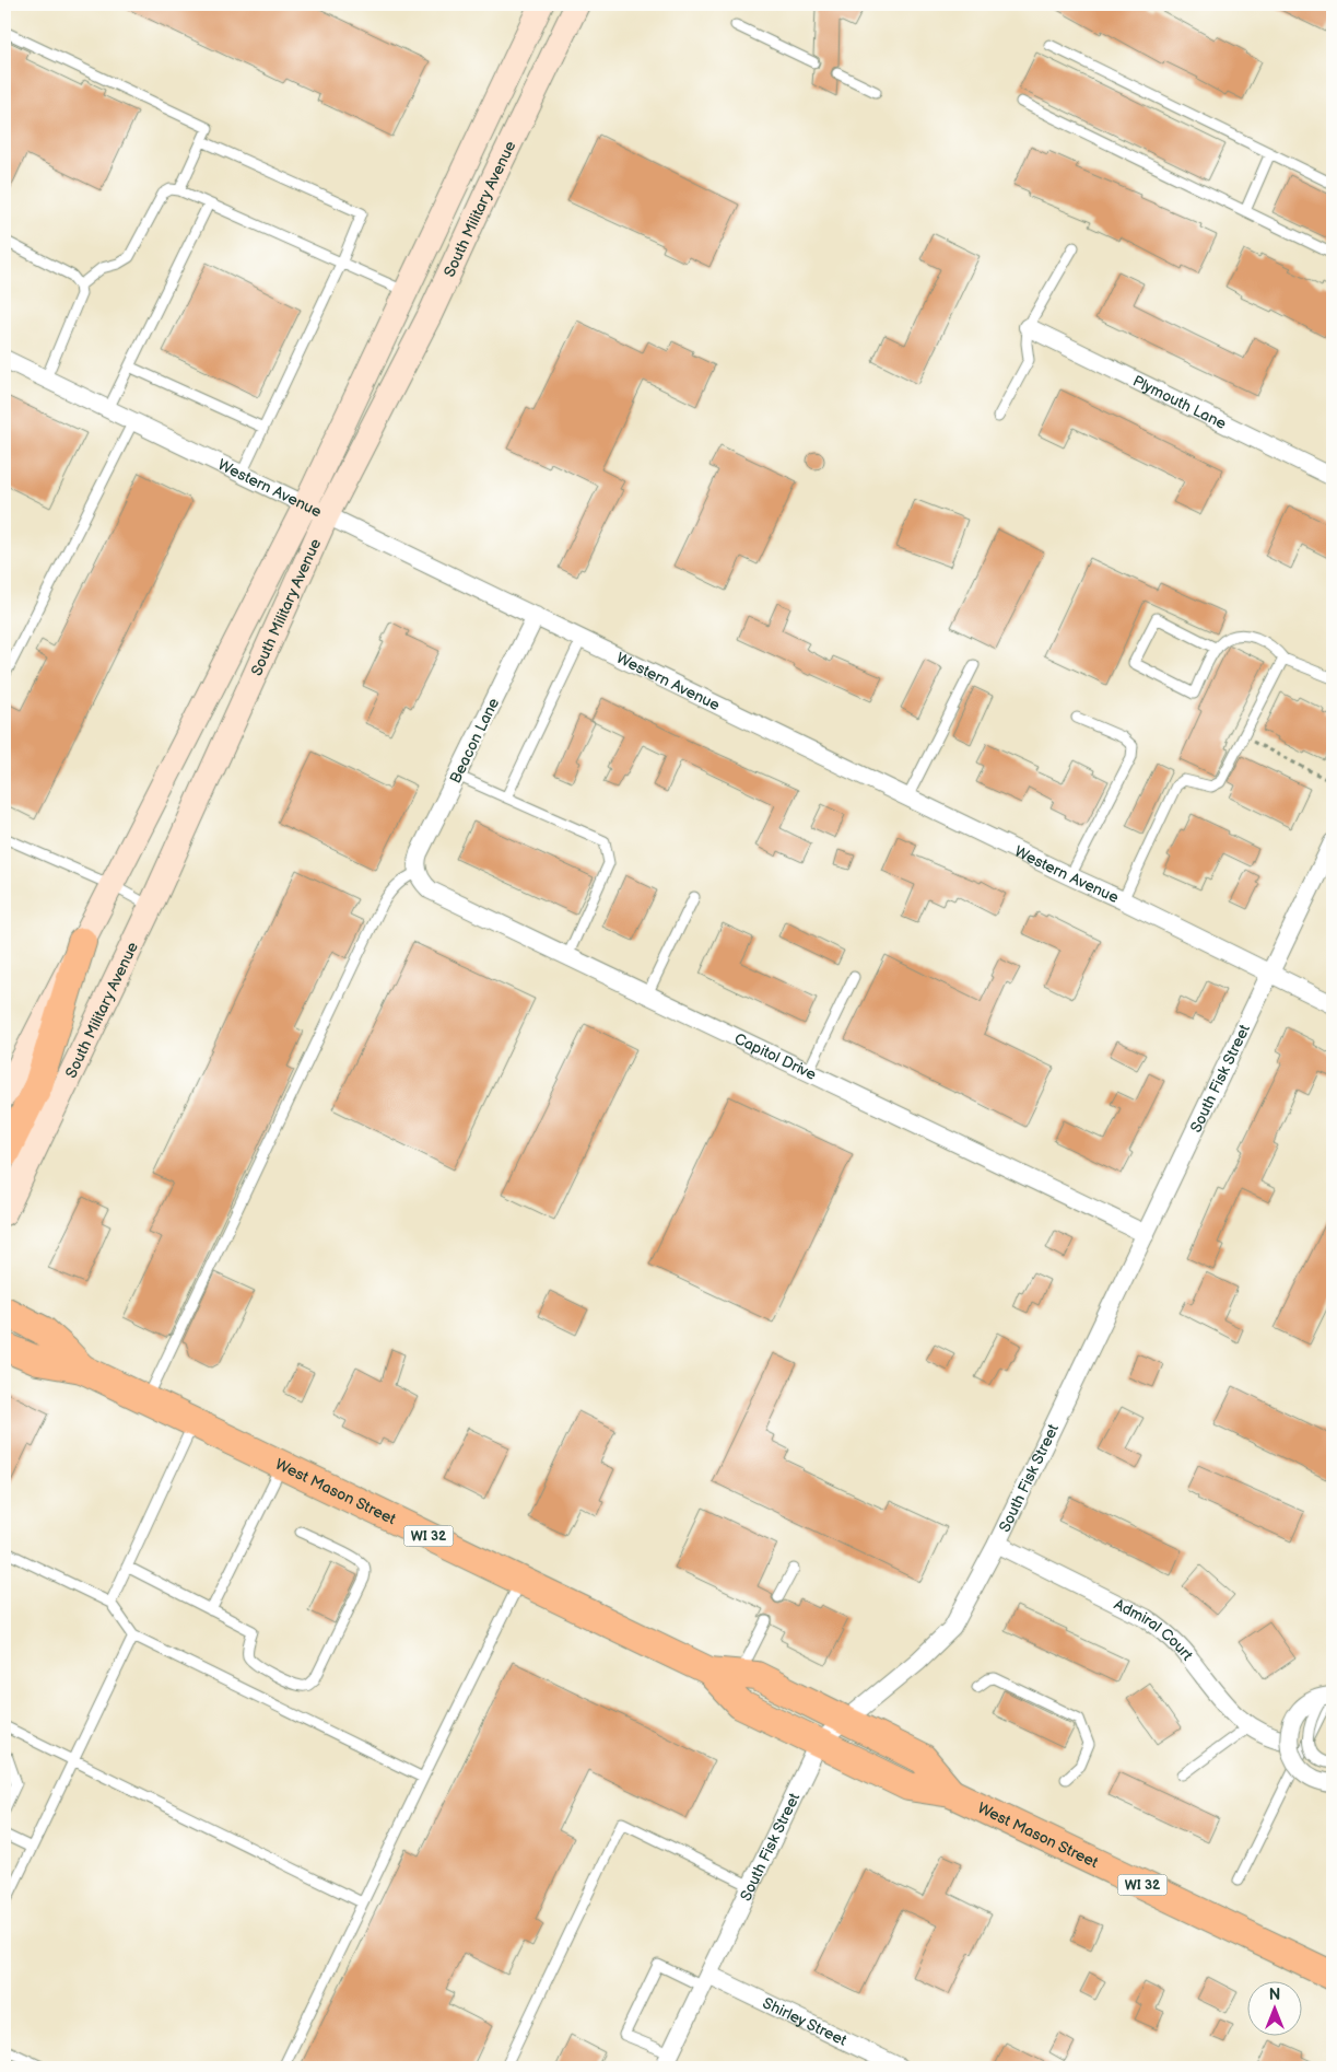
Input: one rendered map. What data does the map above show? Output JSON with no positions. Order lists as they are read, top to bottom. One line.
{"streets":{"main road":["South Military Avenue","West Mason Street","WI 32"],"street":["Plymouth Lane","Western Avenue","Beacon Lane","Capitol Drive","South Fisk Street","Admiral Court","Shirley Street"]},"crossings":[["South Military Avenue","Western Avenue"],["Western Avenue","Beacon Lane"],["Western Avenue","South Fisk Street"],["Beacon Lane","Capitol Drive"],["Capitol Drive","South Fisk Street"],["South Fisk Street","West Mason Street"],["South Fisk Street","Admiral Court"],["South Fisk Street","Shirley Street"]],"north":"top"}
